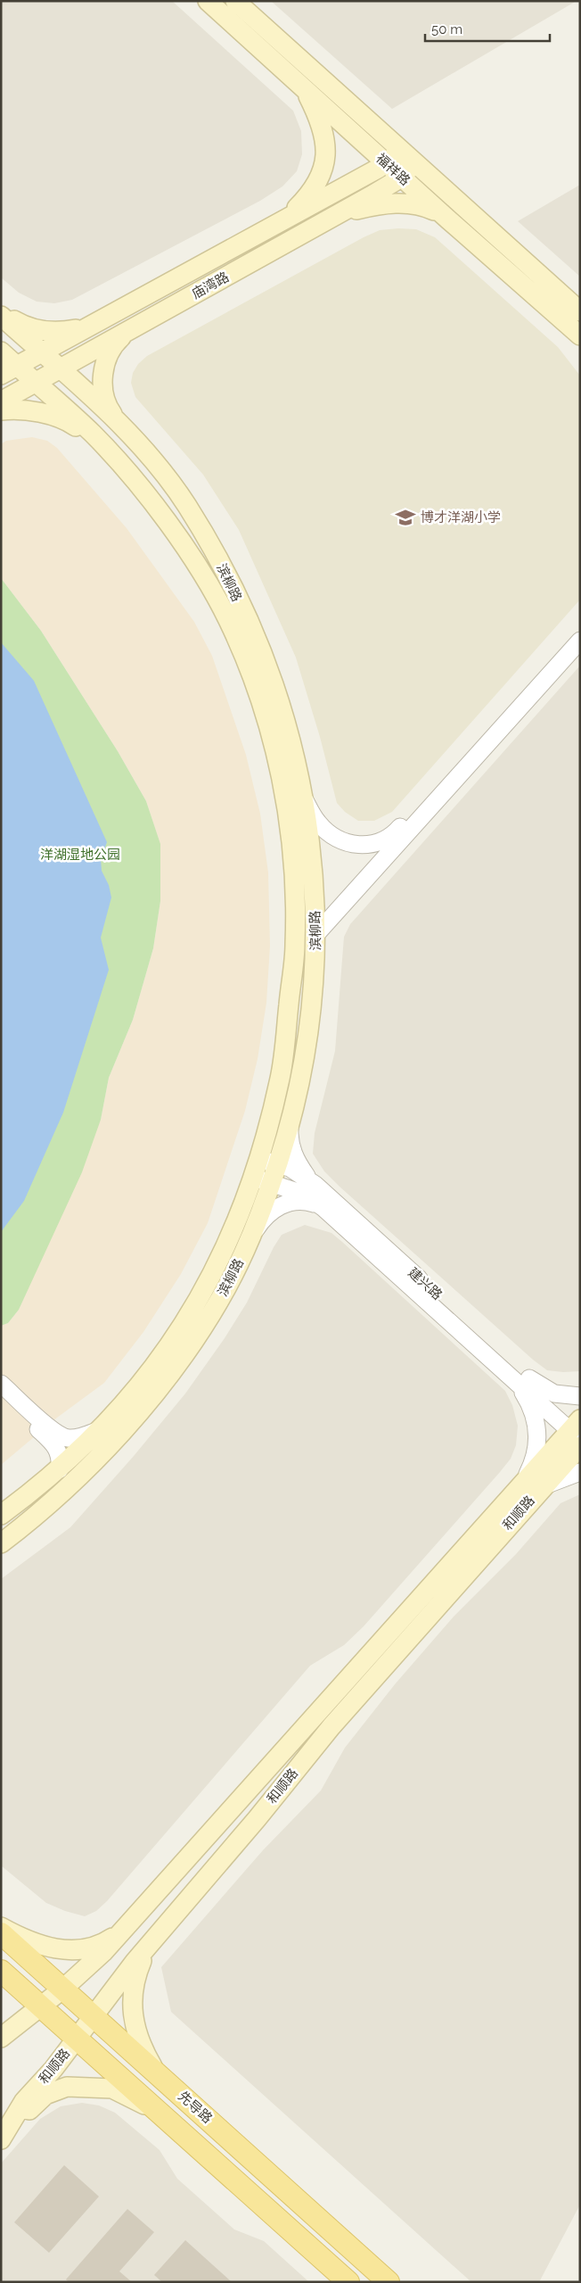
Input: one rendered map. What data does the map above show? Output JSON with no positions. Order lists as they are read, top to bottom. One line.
{"streets":{"main road":["福祥路","庙湾路","滨柳路","和顺路","先导路"],"street":["建兴路"]},"crossings":[["福祥路","庙湾路"],["庙湾路","滨柳路"],["滨柳路","建兴路"],["建兴路","和顺路"],["和顺路","先导路"]],"parks":["洋湖湿地公园"],"places":{"school or university":["博才洋湖小学"]},"scale_bar":"50 m"}
